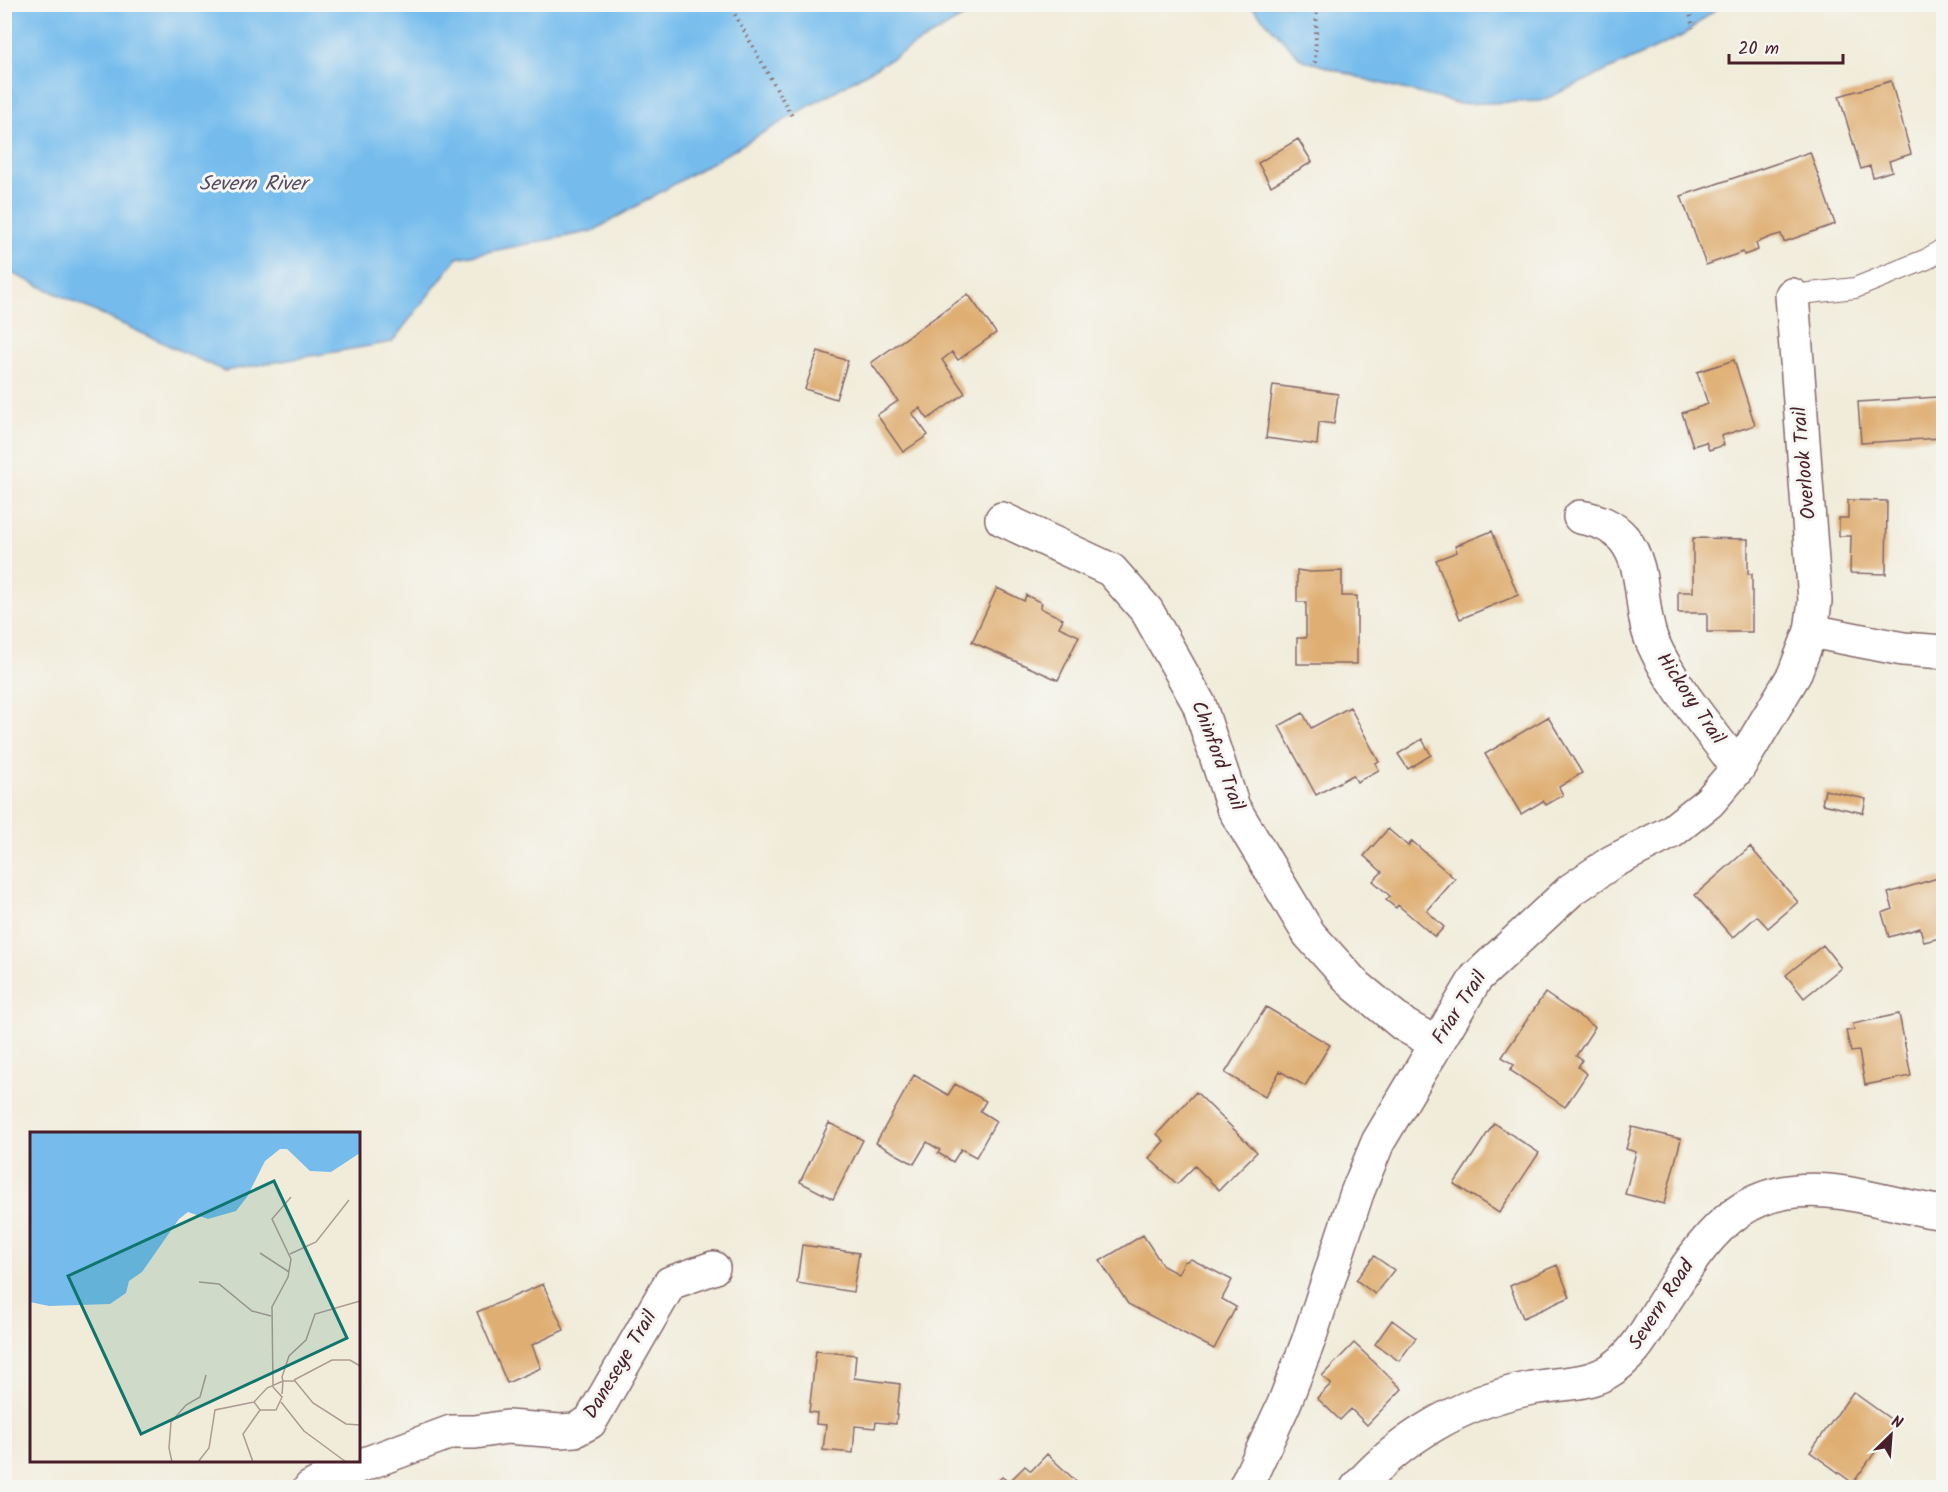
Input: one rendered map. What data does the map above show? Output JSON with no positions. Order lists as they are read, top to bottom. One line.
{"streets":{"street":["Overlook Trail","Hickory Trail","Chinford Trail","Friar Trail","Severn Road","Daneseye Trail"]},"crossings":[["Overlook Trail","Friar Trail"],["Hickory Trail","Friar Trail"],["Chinford Trail","Friar Trail"]],"water":["Severn River"],"scale_bar":"20 m","north":"top right"}
